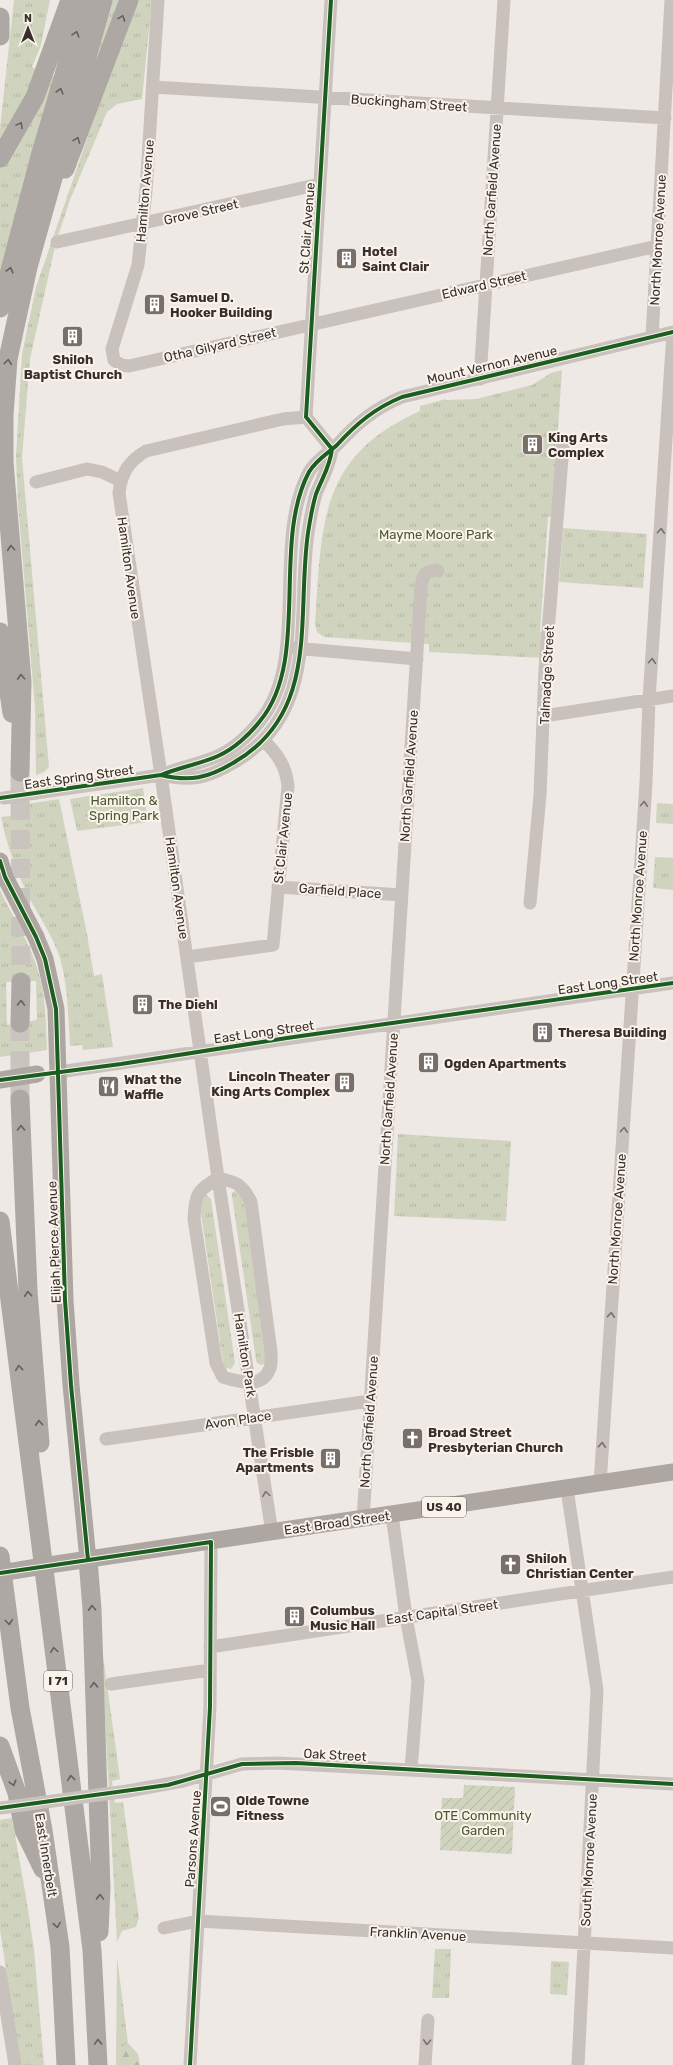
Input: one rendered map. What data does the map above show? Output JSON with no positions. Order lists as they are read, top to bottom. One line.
{"streets":{"highway":["I 71","East Innerbelt"],"main road":["East Long Street","Elijah Pierce Avenue","US 40","East Broad Street"],"street":["Buckingham Street","North Garfield Avenue","Hamilton Avenue","Grove Street","St Clair Avenue","North Monroe Avenue","Edward Street","Otha Gilyard Street","Mount Vernon Avenue","Talmadge Street","East Spring Street","Garfield Place","Hamilton Park","Avon Place","East Capital Street","Oak Street","Parsons Avenue","South Monroe Avenue","Franklin Avenue"]},"crossings":[["Buckingham Street","North Garfield Avenue"],["Buckingham Street","Hamilton Avenue"],["Buckingham Street","St Clair Avenue"],["Buckingham Street","North Monroe Avenue"],["North Garfield Avenue","Edward Street"],["North Garfield Avenue","Mount Vernon Avenue"],["North Garfield Avenue","Garfield Place"],["North Garfield Avenue","East Long Street"],["North Garfield Avenue","Avon Place"],["North Garfield Avenue","East Broad Street"],["Hamilton Avenue","Grove Street"],["Hamilton Avenue","St Clair Avenue"],["Hamilton Avenue","Otha Gilyard Street"],["Hamilton Avenue","Mount Vernon Avenue"],["Hamilton Avenue","East Spring Street"],["Hamilton Avenue","East Long Street"],["Hamilton Avenue","Hamilton Park"],["Grove Street","St Clair Avenue"],["St Clair Avenue","Edward Street"],["St Clair Avenue","Otha Gilyard Street"],["St Clair Avenue","Garfield Place"],["North Monroe Avenue","Edward Street"],["North Monroe Avenue","Mount Vernon Avenue"],["North Monroe Avenue","East Long Street"],["North Monroe Avenue","East Broad Street"],["Edward Street","Otha Gilyard Street"],["Mount Vernon Avenue","East Spring Street"],["East Long Street","Elijah Pierce Avenue"],["Elijah Pierce Avenue","East Broad Street"],["Hamilton Park","Avon Place"],["Hamilton Park","East Broad Street"],["East Broad Street","Parsons Avenue"],["East Broad Street","South Monroe Avenue"],["East Capital Street","Parsons Avenue"],["East Capital Street","South Monroe Avenue"],["Oak Street","Parsons Avenue"],["Oak Street","South Monroe Avenue"],["Parsons Avenue","Franklin Avenue"],["South Monroe Avenue","Franklin Avenue"]],"one_way":["North Monroe Avenue"],"parks":["Mayme Moore Park","Hamilton & Spring Park","OTE Community Garden"],"places":{"building":["Hotel Saint Clair","Samuel D. Hooker Building","Shiloh Baptist Church","King Arts Complex","The Diehl","Theresa Building","Ogden Apartments","Lincoln Theater King Arts Complex","The Frisble Apartments","Columbus Music Hall"],"restaurant":["What the Waffle"],"church":["Broad Street Presbyterian Church","Shiloh Christian Center"],"sports":["Olde Towne Fitness"]},"north":"top"}
